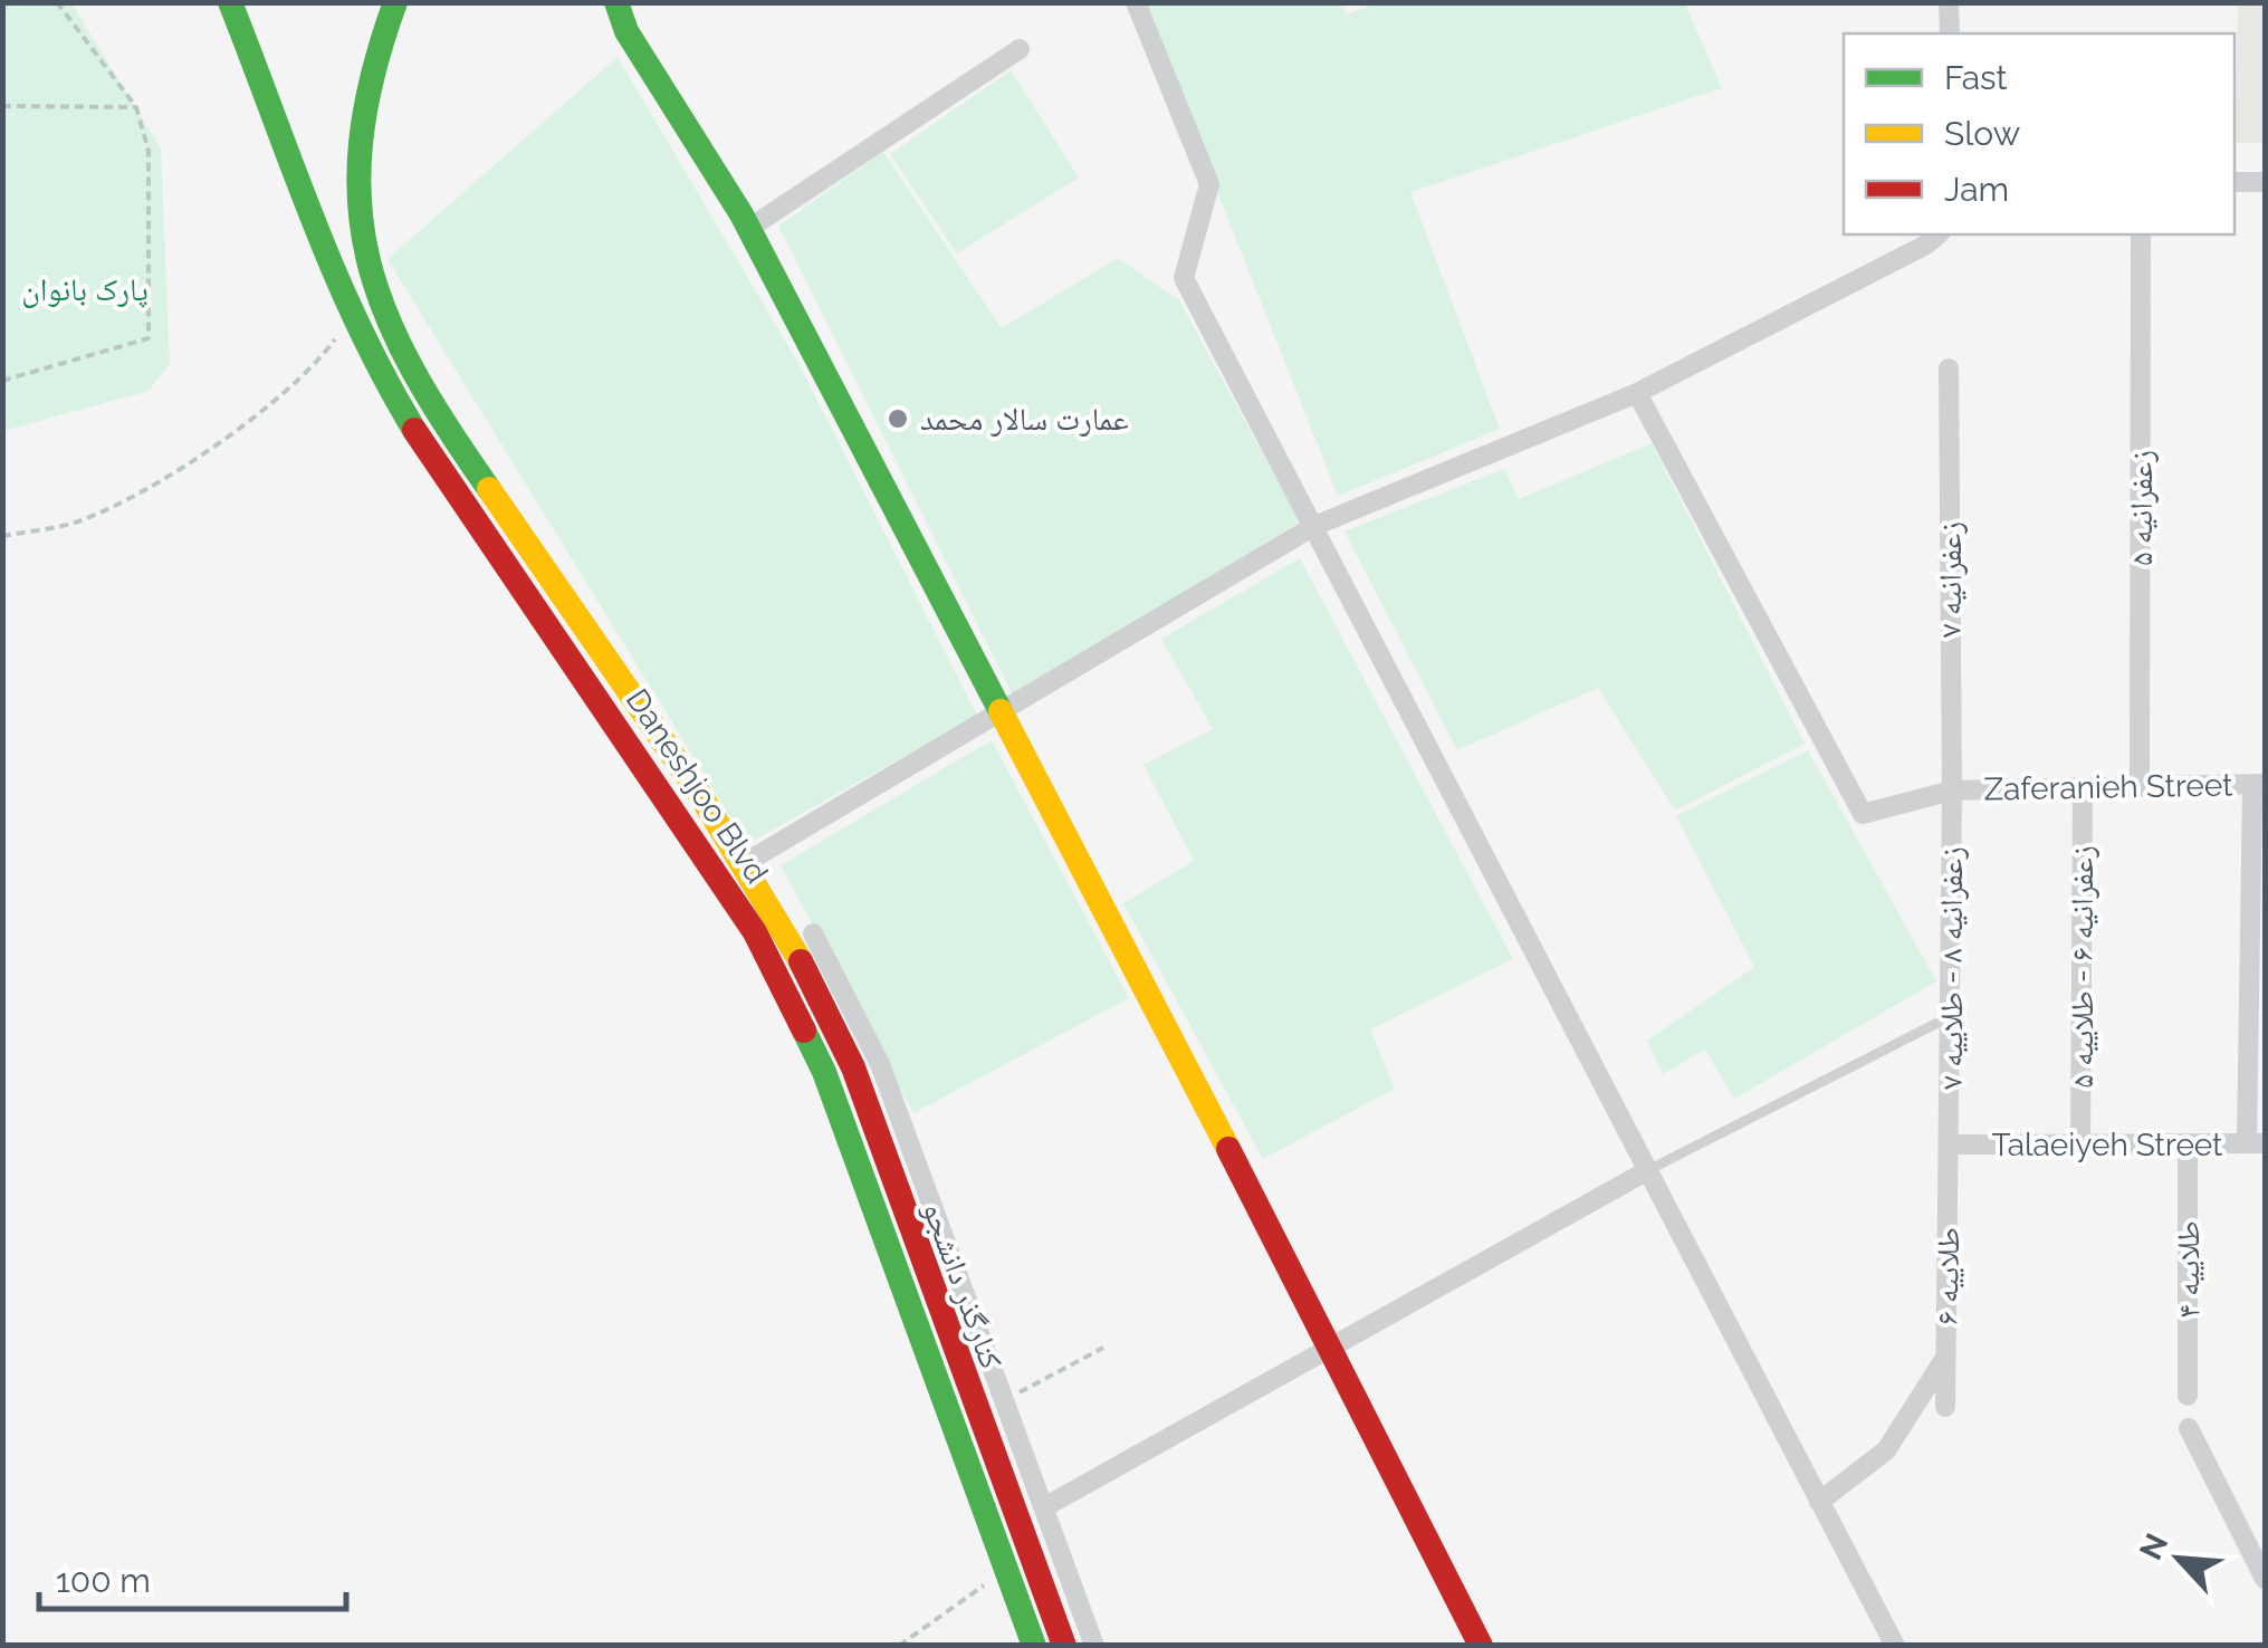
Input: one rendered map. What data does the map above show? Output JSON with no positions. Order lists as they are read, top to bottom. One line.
{"streets":{"main road":["Daneshjoo Blvd"],"street":["زعفرانیه ۵","زعفرانیه ۷","Zaferanieh Street","زعفرانیه ۶ - طلاییه ۵","زعفرانیه ۸ - طلاییه ۷","Talaeiyeh Street","طلاییه ۴","طلاییه ۶","کنارگذر دانشجو"]},"crossings":[["زعفرانیه ۵","Zaferanieh Street"],["زعفرانیه ۷","Zaferanieh Street"],["زعفرانیه ۷","زعفرانیه ۸ - طلاییه ۷"],["Zaferanieh Street","زعفرانیه ۶ - طلاییه ۵"],["Zaferanieh Street","زعفرانیه ۸ - طلاییه ۷"],["زعفرانیه ۶ - طلاییه ۵","Talaeiyeh Street"],["زعفرانیه ۸ - طلاییه ۷","Talaeiyeh Street"],["زعفرانیه ۸ - طلاییه ۷","طلاییه ۶"],["Talaeiyeh Street","طلاییه ۴"],["Talaeiyeh Street","طلاییه ۶"]],"parks":["پارک بانوان"],"places":["عمارت سالار محمد"],"legend":["Fast","Slow","Jam"],"scale_bar":"100 m","north":"top left"}
